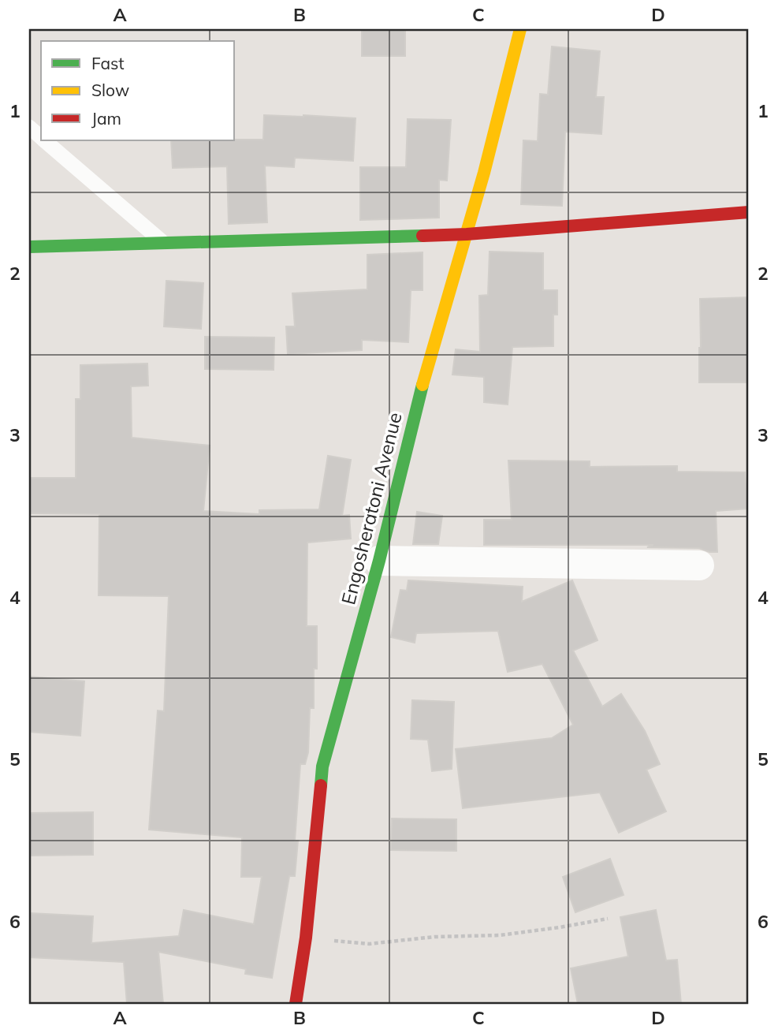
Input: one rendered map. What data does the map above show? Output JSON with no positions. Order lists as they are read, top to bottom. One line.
{"streets":{"street":["Engosheratoni Avenue"]},"legend":["Fast","Slow","Jam"],"grid":{"columns":["A","B","C","D"],"rows":["1","2","3","4","5","6"]}}
